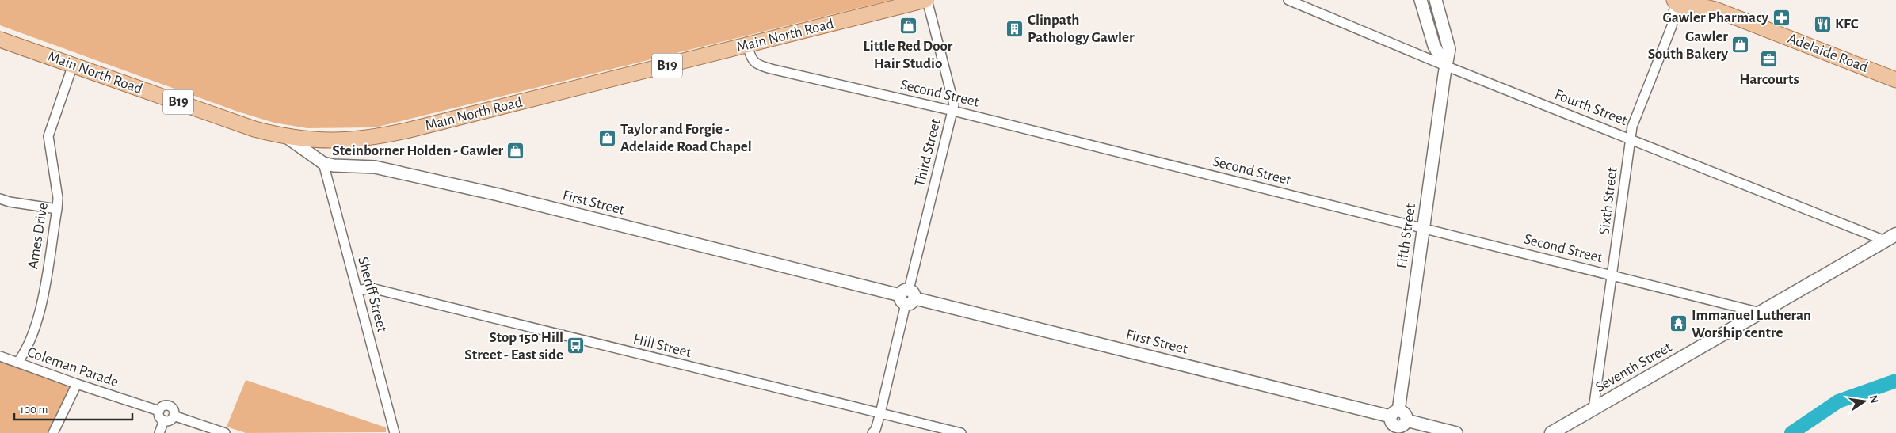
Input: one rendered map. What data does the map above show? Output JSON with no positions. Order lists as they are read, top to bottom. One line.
{"streets":{"main road":["Main North Road","Adelaide Road","B19","Seventh Street"],"street":["Second Street","Fourth Street","Third Street","Sixth Street","First Street","Ames Drive","Fifth Street","Sheriff Street","Hill Street","Coleman Parade"]},"crossings":[["Main North Road","Second Street"],["Main North Road","Third Street"],["Main North Road","First Street"],["Main North Road","Ames Drive"],["Adelaide Road","Sixth Street"],["Second Street","Third Street"],["Second Street","Sixth Street"],["Second Street","Fifth Street"],["Second Street","Seventh Street"],["Fourth Street","Sixth Street"],["Fourth Street","Fifth Street"],["Fourth Street","Seventh Street"],["Third Street","First Street"],["Third Street","Hill Street"],["Sixth Street","Seventh Street"],["First Street","Fifth Street"],["First Street","Sheriff Street"],["Ames Drive","Coleman Parade"],["Sheriff Street","Hill Street"]],"places":{"pharmacy":["Gawler Pharmacy"],"restaurant":["KFC"],"shop":["Little Red Door Hair Studio","Gawler South Bakery","Taylor and Forgie - Adelaide Road Chapel","Steinborner Holden - Gawler"],"building":["Clinpath Pathology Gawler"],"office":["Harcourts"],"temple":["Immanuel Lutheran Worship centre"],"bus stop":["Stop 150 Hill Street - East side"]},"scale_bar":"100 m","north":"right"}
